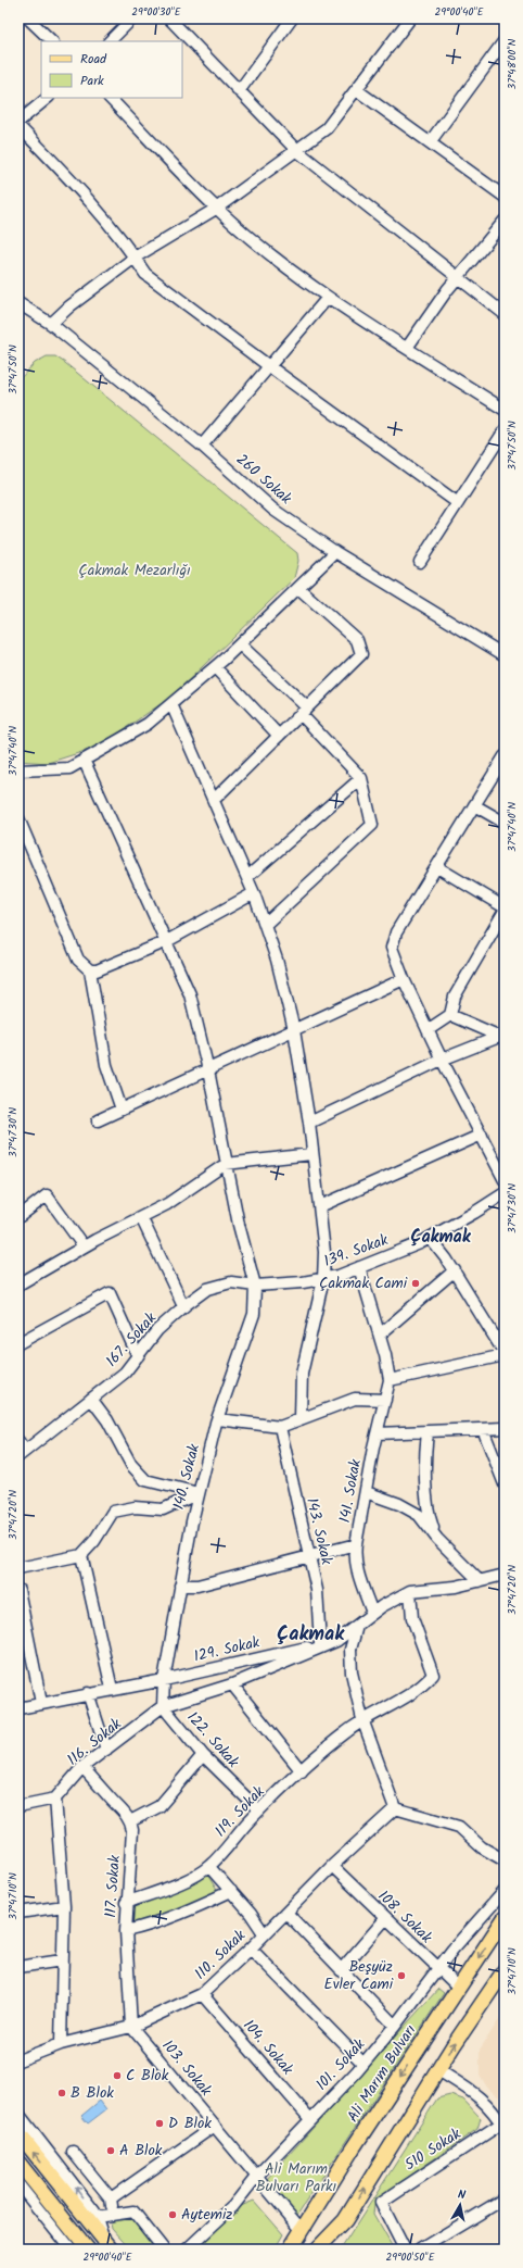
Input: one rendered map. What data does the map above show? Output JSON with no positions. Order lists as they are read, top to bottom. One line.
{"streets":{"main road":["Ali Marım Bulvarı"],"street":["260 Sokak","139. Sokak","167. Sokak","140. Sokak","141. Sokak","143. Sokak","129. Sokak","122. Sokak","116. Sokak","119. Sokak","117. Sokak","108. Sokak","110. Sokak","104. Sokak","101. Sokak","103. Sokak","510 Sokak"]},"crossings":[["139. Sokak","167. Sokak"],["139. Sokak","140. Sokak"],["139. Sokak","141. Sokak"],["167. Sokak","140. Sokak"],["140. Sokak","141. Sokak"],["140. Sokak","129. Sokak"],["141. Sokak","143. Sokak"],["143. Sokak","129. Sokak"],["129. Sokak","116. Sokak"],["129. Sokak","119. Sokak"],["122. Sokak","116. Sokak"],["122. Sokak","119. Sokak"],["119. Sokak","117. Sokak"],["117. Sokak","110. Sokak"],["117. Sokak","103. Sokak"],["108. Sokak","110. Sokak"],["108. Sokak","101. Sokak"],["108. Sokak","Ali Marım Bulvarı"],["110. Sokak","104. Sokak"],["110. Sokak","103. Sokak"],["104. Sokak","101. Sokak"],["101. Sokak","103. Sokak"],["103. Sokak","Ali Marım Bulvarı"]],"districts":["Çakmak","Çakmak"],"parks":["Çakmak Mezarlığı","Ali Marım Bulvarı Parkı"],"places":["Çakmak Cami","Beşyüz Evler Cami","C Blok","B Blok","D Blok","A Blok","Aytemiz"],"legend":["Road","Park"],"north":"top","coordinates":["29°00'30\"E","29°00'40\"E","37°48'00\"N","37°47'50\"N","37°47'40\"N","37°47'30\"N","37°47'20\"N","37°47'10\"N","29°00'50\"E"]}
